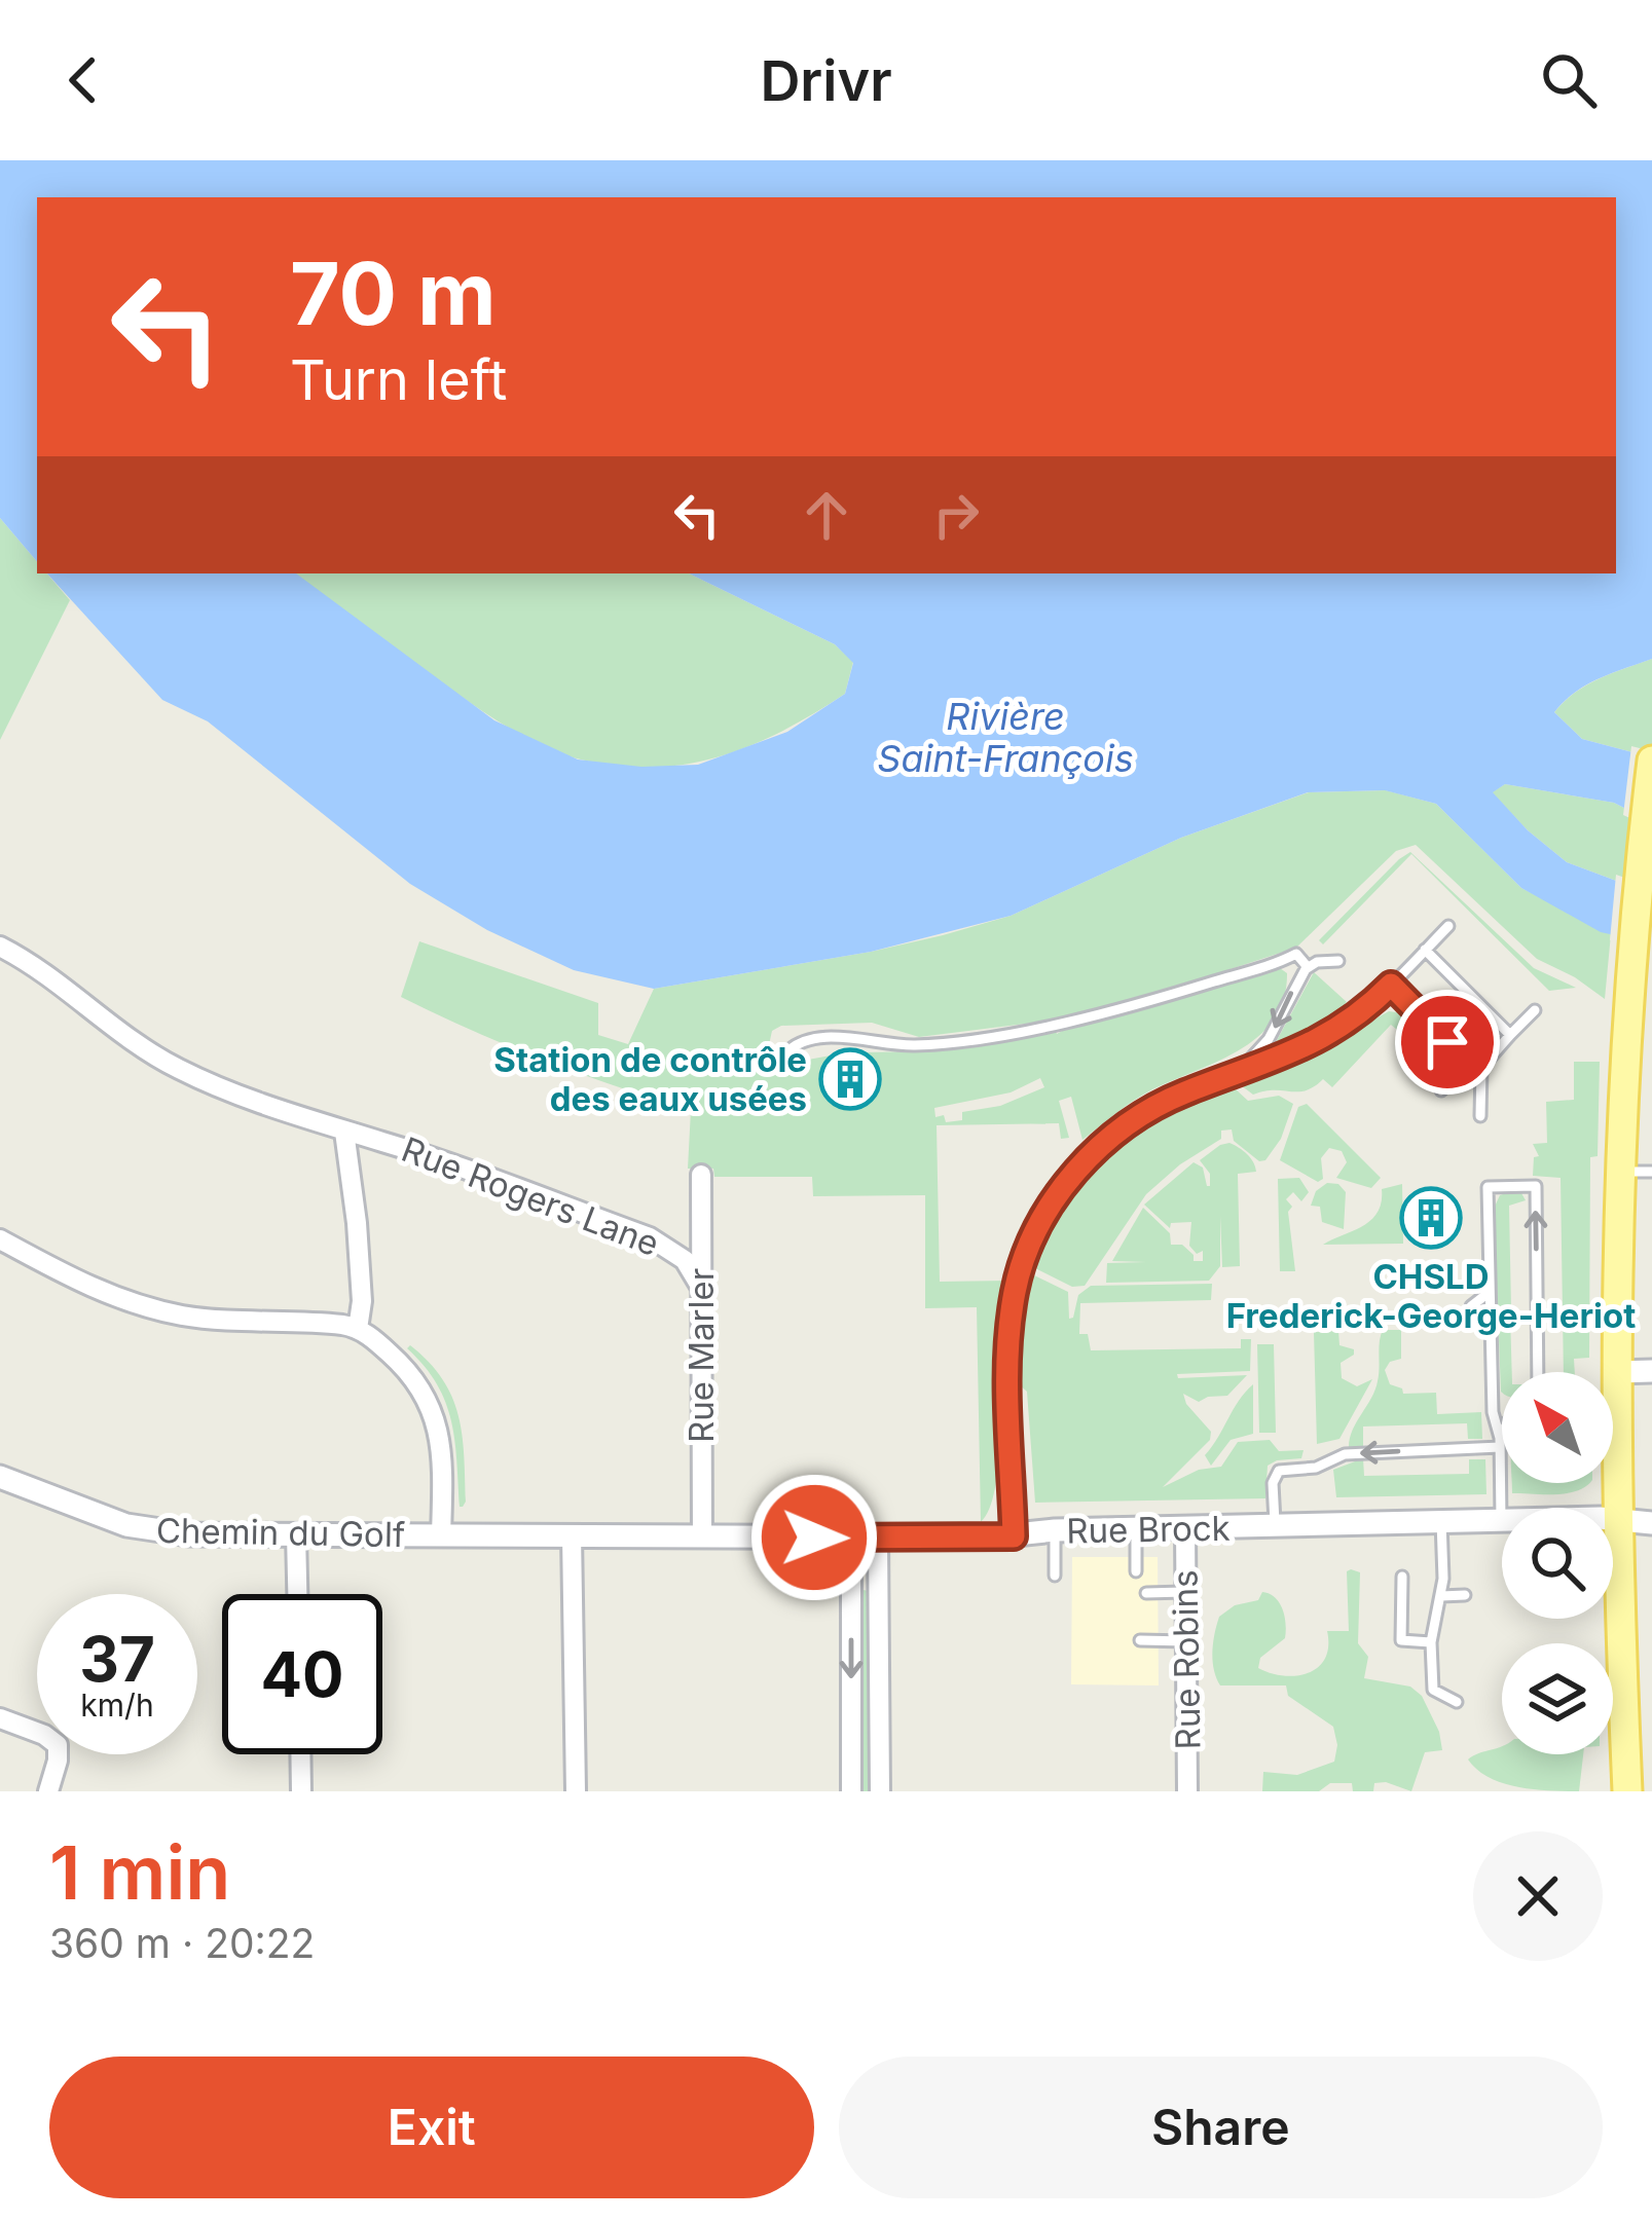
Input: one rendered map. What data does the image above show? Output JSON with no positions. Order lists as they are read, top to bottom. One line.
{"streets":{"street":["Rue Rogers Lane","Rue Marler","Rue Brock","Chemin du Golf","Rue Robins"]},"crossings":[["Rue Rogers Lane","Rue Marler"],["Rue Marler","Rue Brock"],["Rue Brock","Chemin du Golf"],["Rue Brock","Rue Robins"]],"water":["Rivière Saint-François"],"places":{"building":["Station de contrôle des eaux usées","CHSLD Frederick-George-Heriot"]},"north":"top left","page":{"header":"Drivr","turn":["70 m","Turn left"],"speed":"37 km/h","limit":"40","heading":["1 min","360 m · 20:22"],"buttons":["Exit","Share"]}}
